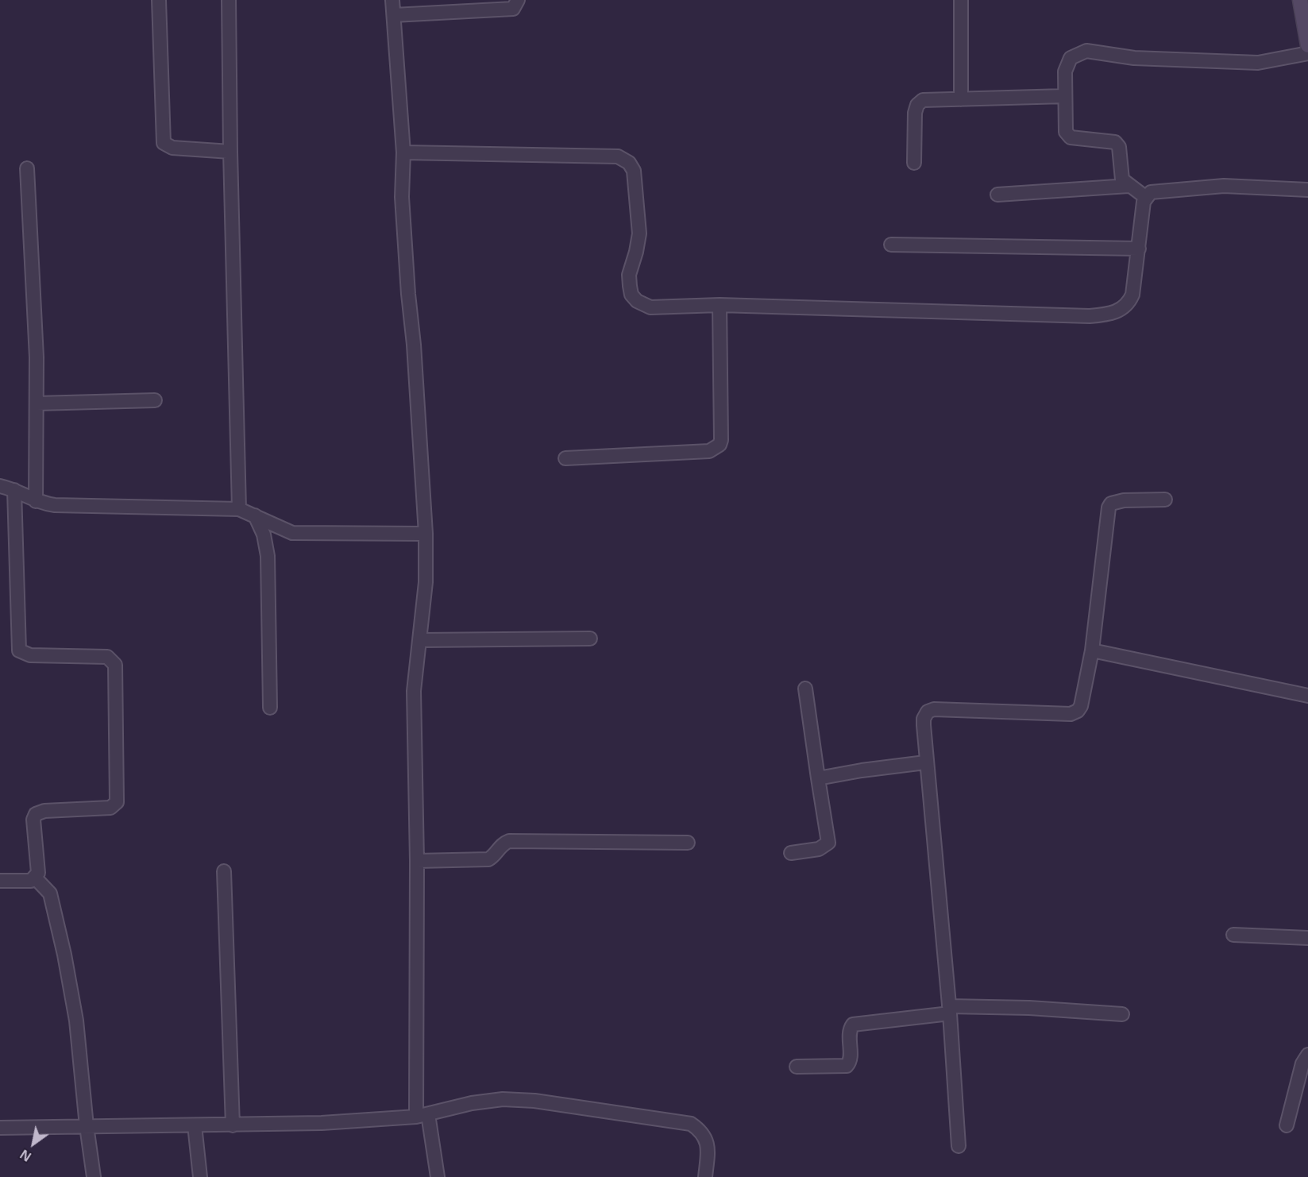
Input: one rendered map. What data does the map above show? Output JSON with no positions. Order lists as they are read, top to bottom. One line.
{"north":"bottom left"}
